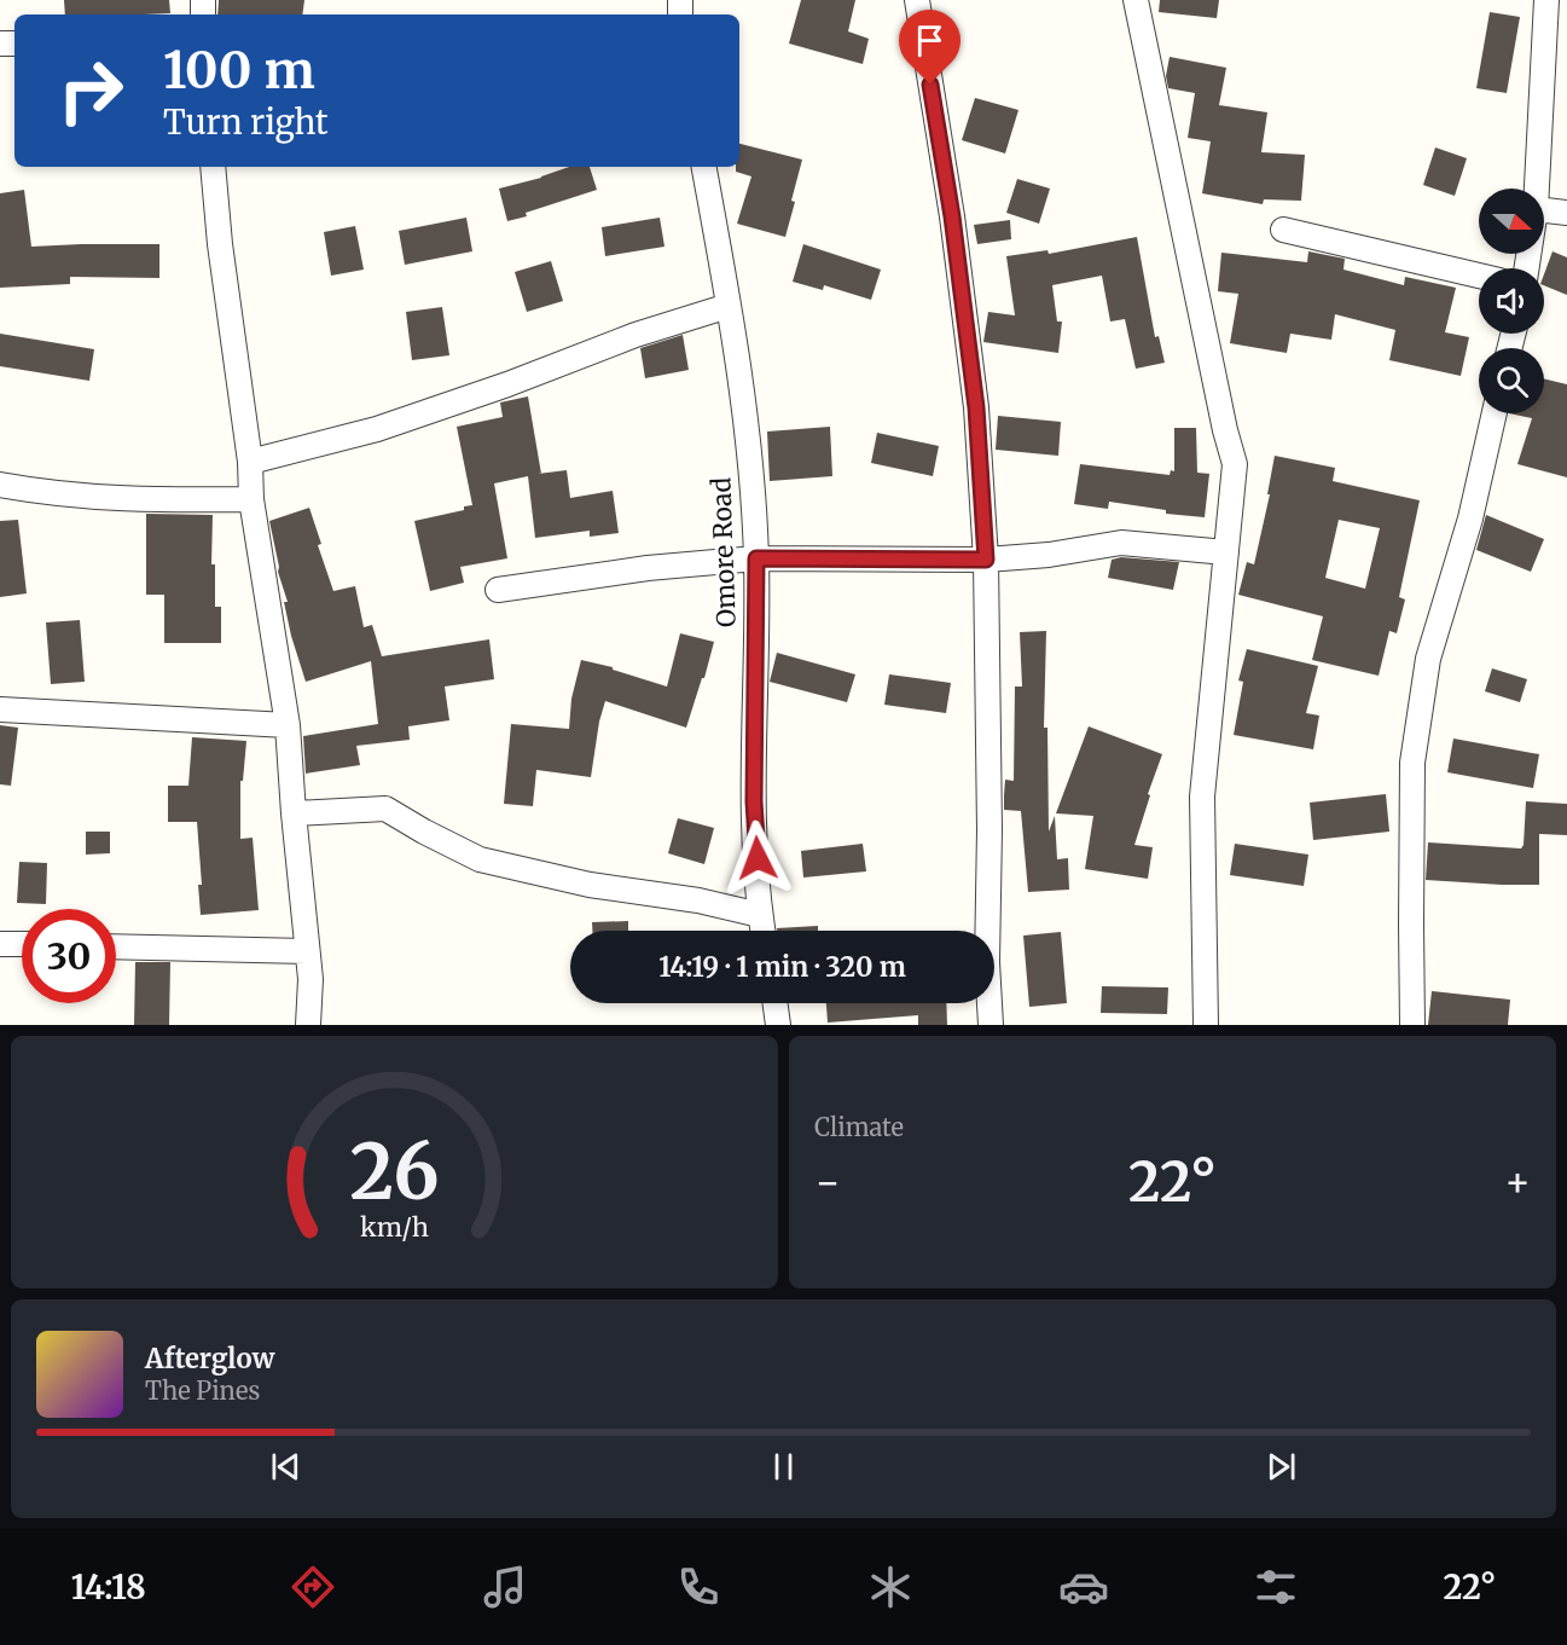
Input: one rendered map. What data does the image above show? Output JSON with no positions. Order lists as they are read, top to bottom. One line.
{"streets":{"street":["Omore Road"]},"north":"right","page":{"turn":["100 m","Turn right"],"limit":"30","trip":"14:19 · 1 min · 320 m","tile":"Climate","heat":["−","22°","+"],"song":["Afterglow","The Pines"],"tabs":["14:18","22°"],"gauge":["26","km/h"]}}
